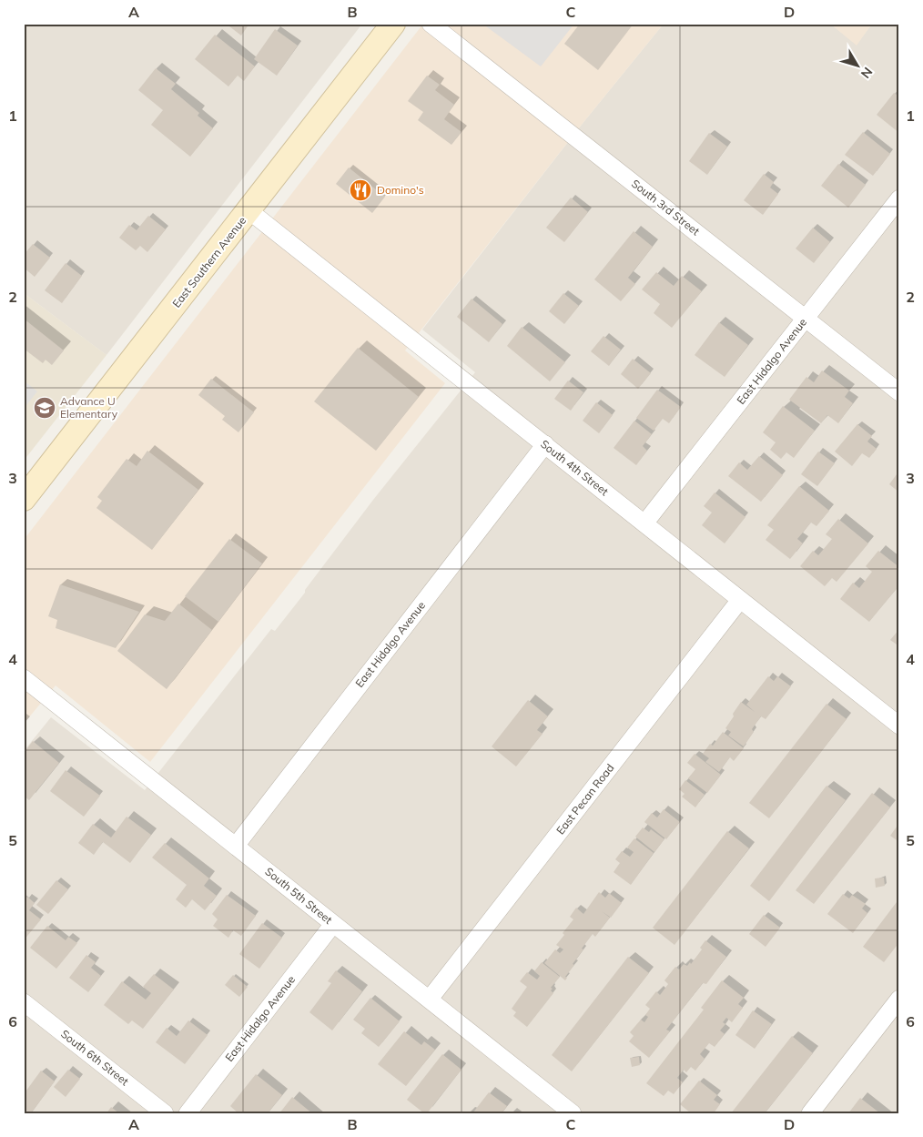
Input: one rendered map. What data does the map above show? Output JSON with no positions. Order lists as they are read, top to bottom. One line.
{"streets":{"main road":["East Southern Avenue"],"street":["South 3rd Street","East Hidalgo Avenue","South 4th Street","East Pecan Road","South 5th Street","South 6th Street"]},"crossings":[["South 3rd Street","East Hidalgo Avenue"],["East Southern Avenue","South 4th Street"],["East Hidalgo Avenue","South 4th Street"],["East Hidalgo Avenue","South 5th Street"],["South 4th Street","East Pecan Road"],["East Pecan Road","South 5th Street"]],"places":{"restaurant":["Domino's"],"school or university":["Advance U Elementary"]},"north":"bottom right","grid":{"columns":["A","B","C","D"],"rows":["1","2","3","4","5","6"]}}
